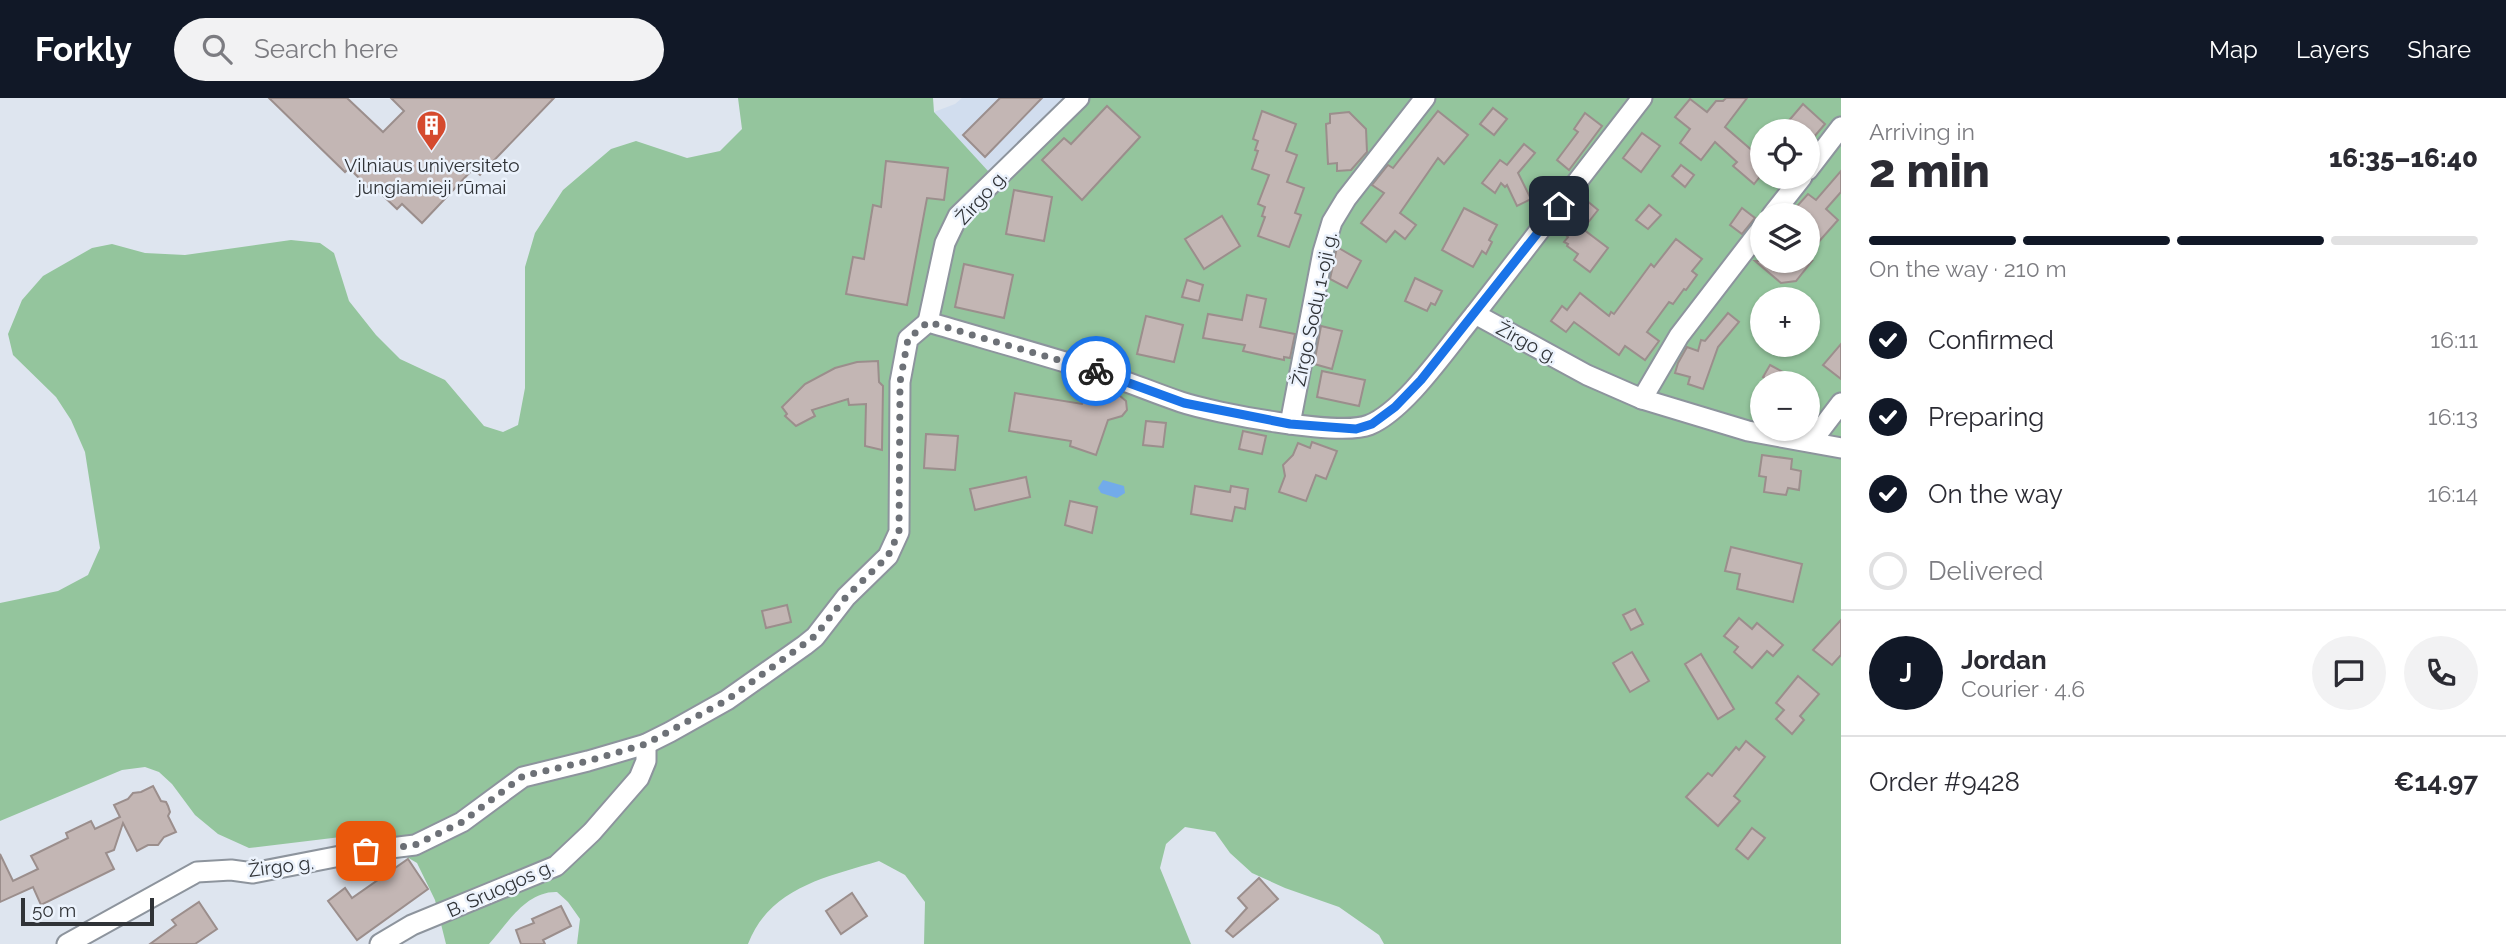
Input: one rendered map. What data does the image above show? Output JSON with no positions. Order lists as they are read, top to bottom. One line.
{"streets":{"street":["Žirgo g.","Žirgo Sodų 1-oji g.","B. Sruogos g."]},"crossings":[["Žirgo g.","Žirgo Sodų 1-oji g."],["Žirgo g.","B. Sruogos g."]],"places":{"building":["Vilniaus universiteto jungiamieji rūmai"]},"scale_bar":"50 m","page":{"header":"Forkly","search":"Search here","nav":["Map","Layers","Share"],"heading":["2 min","Arriving in","16:35–16:40"],"panel":["Jordan","Courier · 4.6","Order #9428","€14.97"],"map_buttons":["+","−"],"bar":"On the way · 210 m","list":[["Confirmed","16:11"],["Preparing","16:13"],["On the way","16:14"],"Delivered"],"round":"J","scale":"50 m"}}
